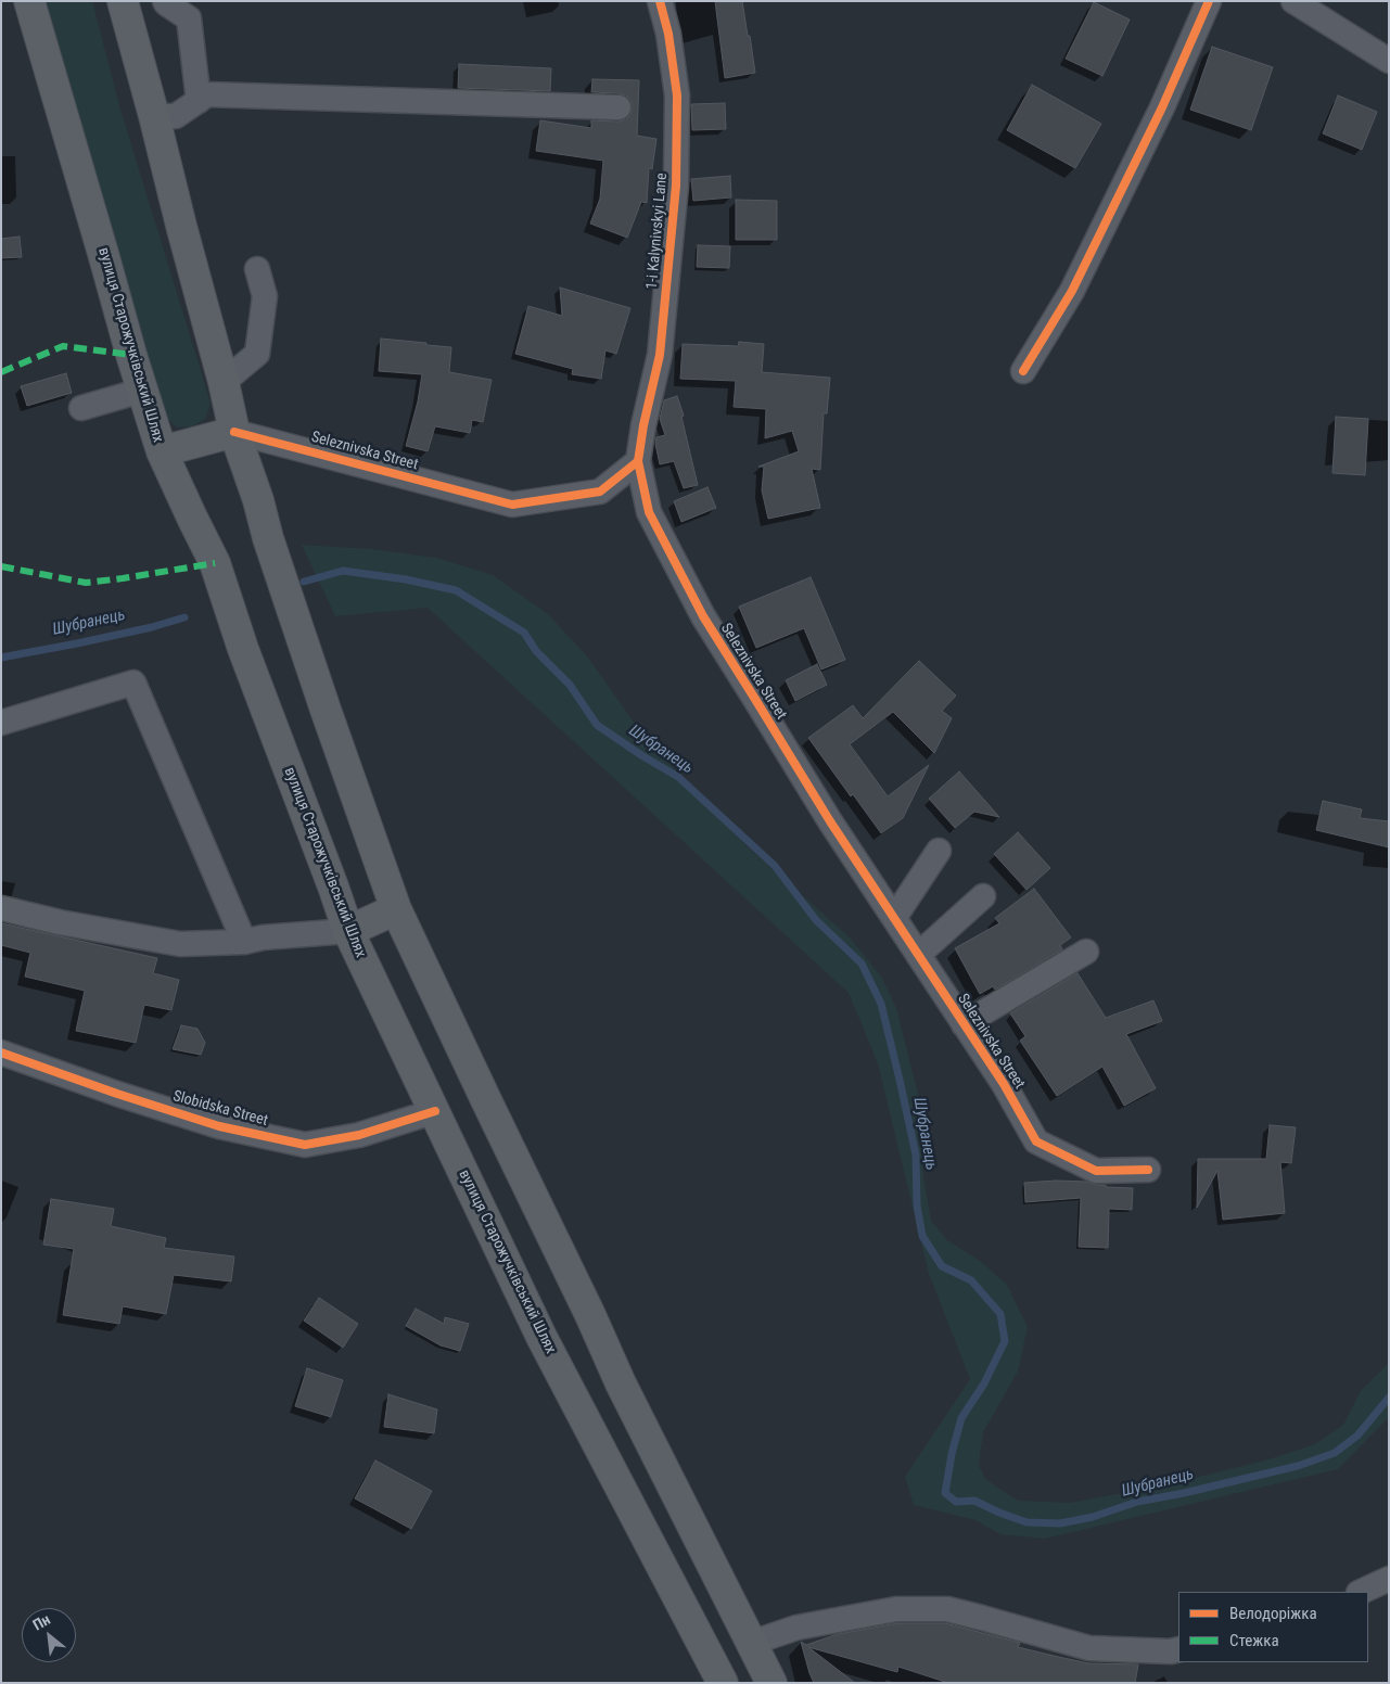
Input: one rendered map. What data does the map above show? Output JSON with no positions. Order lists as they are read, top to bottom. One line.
{"streets":{"main road":["вулиця Старожучківський Шлях"],"street":["1-i Kalynivskyi Lane","Seleznivska Street","Slobidska Street"]},"crossings":[["1-i Kalynivskyi Lane","Seleznivska Street"],["вулиця Старожучківський Шлях","Slobidska Street"]],"water":["Шубранець"],"legend":["Велодоріжка","Стежка"],"north":"top left"}
